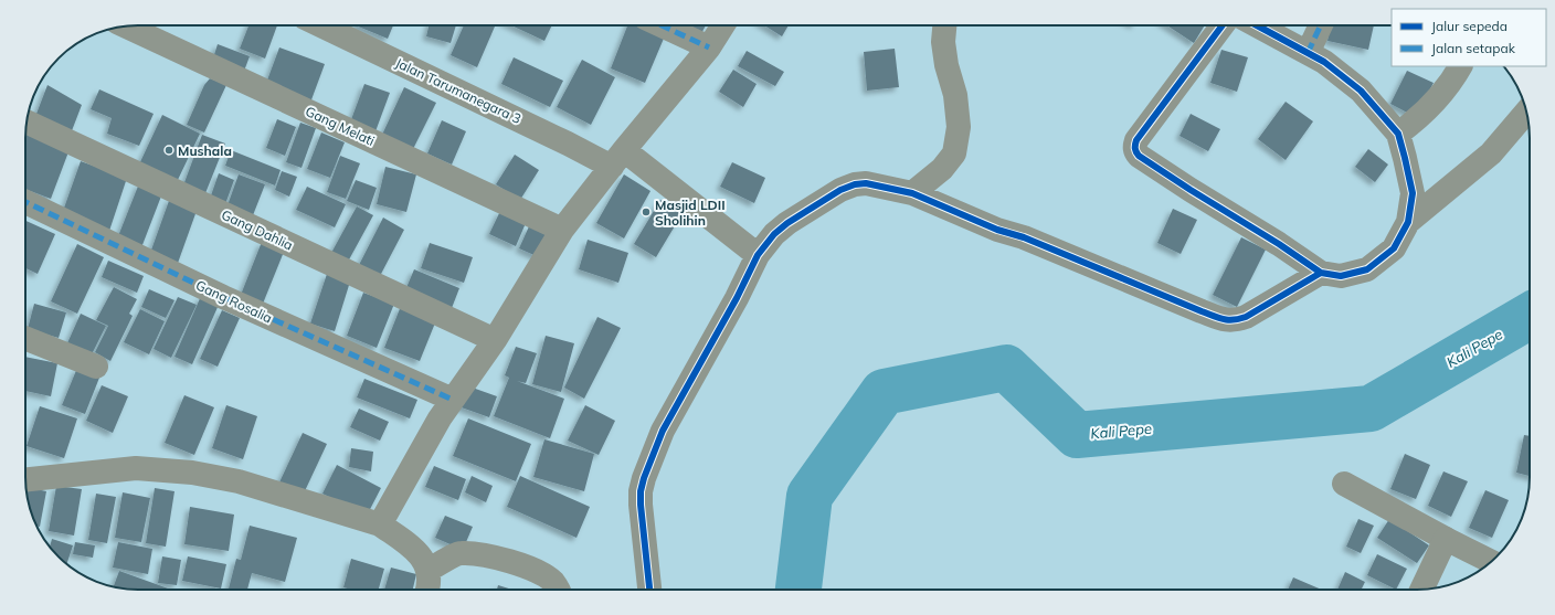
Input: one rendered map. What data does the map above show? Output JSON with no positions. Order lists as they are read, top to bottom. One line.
{"streets":{"street":["Jalan Tarumanegara 3","Gang Melati","Gang Dahlia","Gang Rosalia"]},"water":["Kali Pepe"],"places":["Mushala","Masjid LDII Sholihin"],"legend":["Jalur sepeda","Jalan setapak"]}
